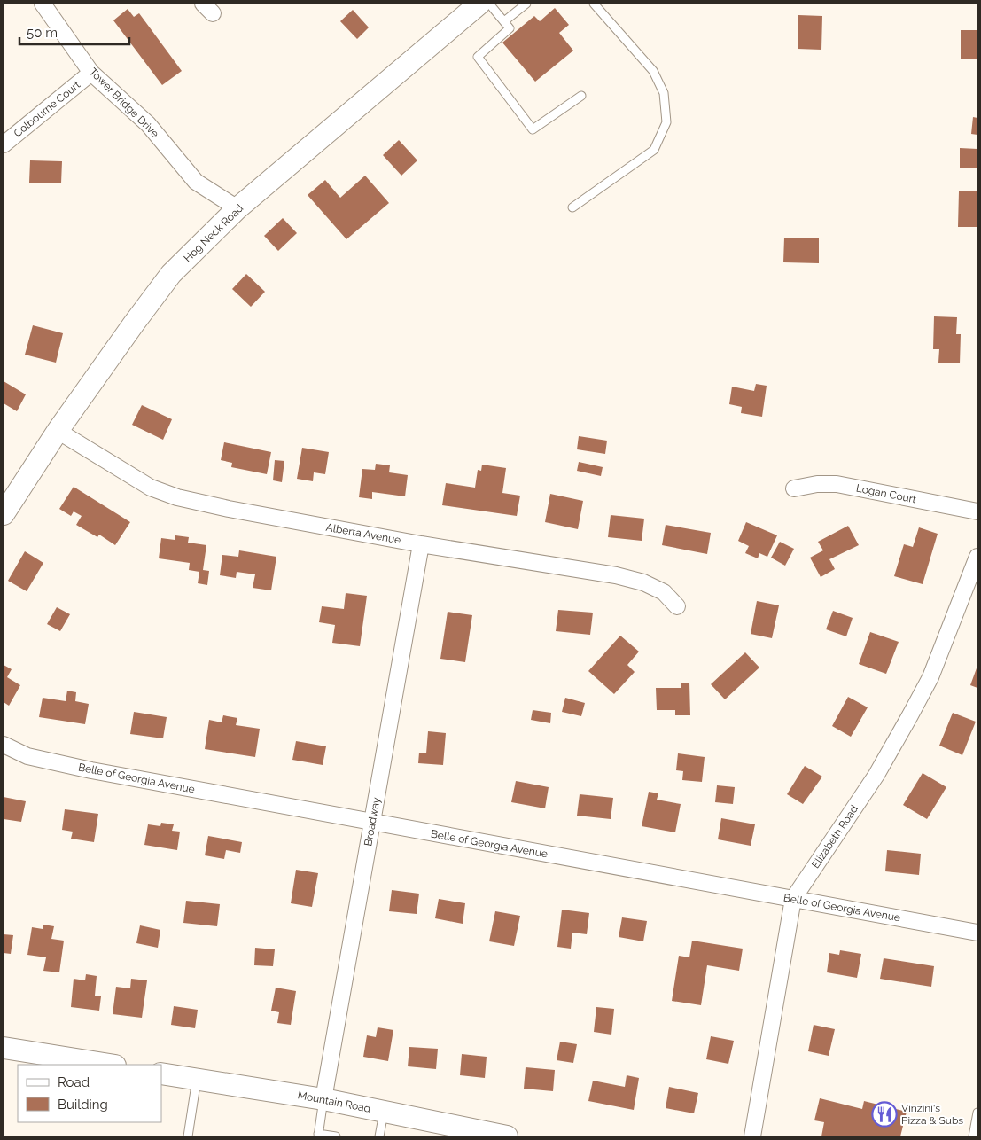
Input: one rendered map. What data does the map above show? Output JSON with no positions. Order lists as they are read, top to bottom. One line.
{"streets":{"main road":["Hog Neck Road","Mountain Road"],"street":["Tower Bridge Drive","Colbourne Court","Logan Court","Alberta Avenue","Belle of Georgia Avenue","Broadway","Elizabeth Road"]},"crossings":[["Tower Bridge Drive","Colbourne Court"],["Tower Bridge Drive","Hog Neck Road"],["Hog Neck Road","Alberta Avenue"],["Alberta Avenue","Broadway"],["Belle of Georgia Avenue","Broadway"],["Belle of Georgia Avenue","Elizabeth Road"],["Broadway","Mountain Road"]],"places":{"restaurant":["Vinzini's Pizza & Subs"]},"legend":["Road","Building"],"scale_bar":"50 m"}
